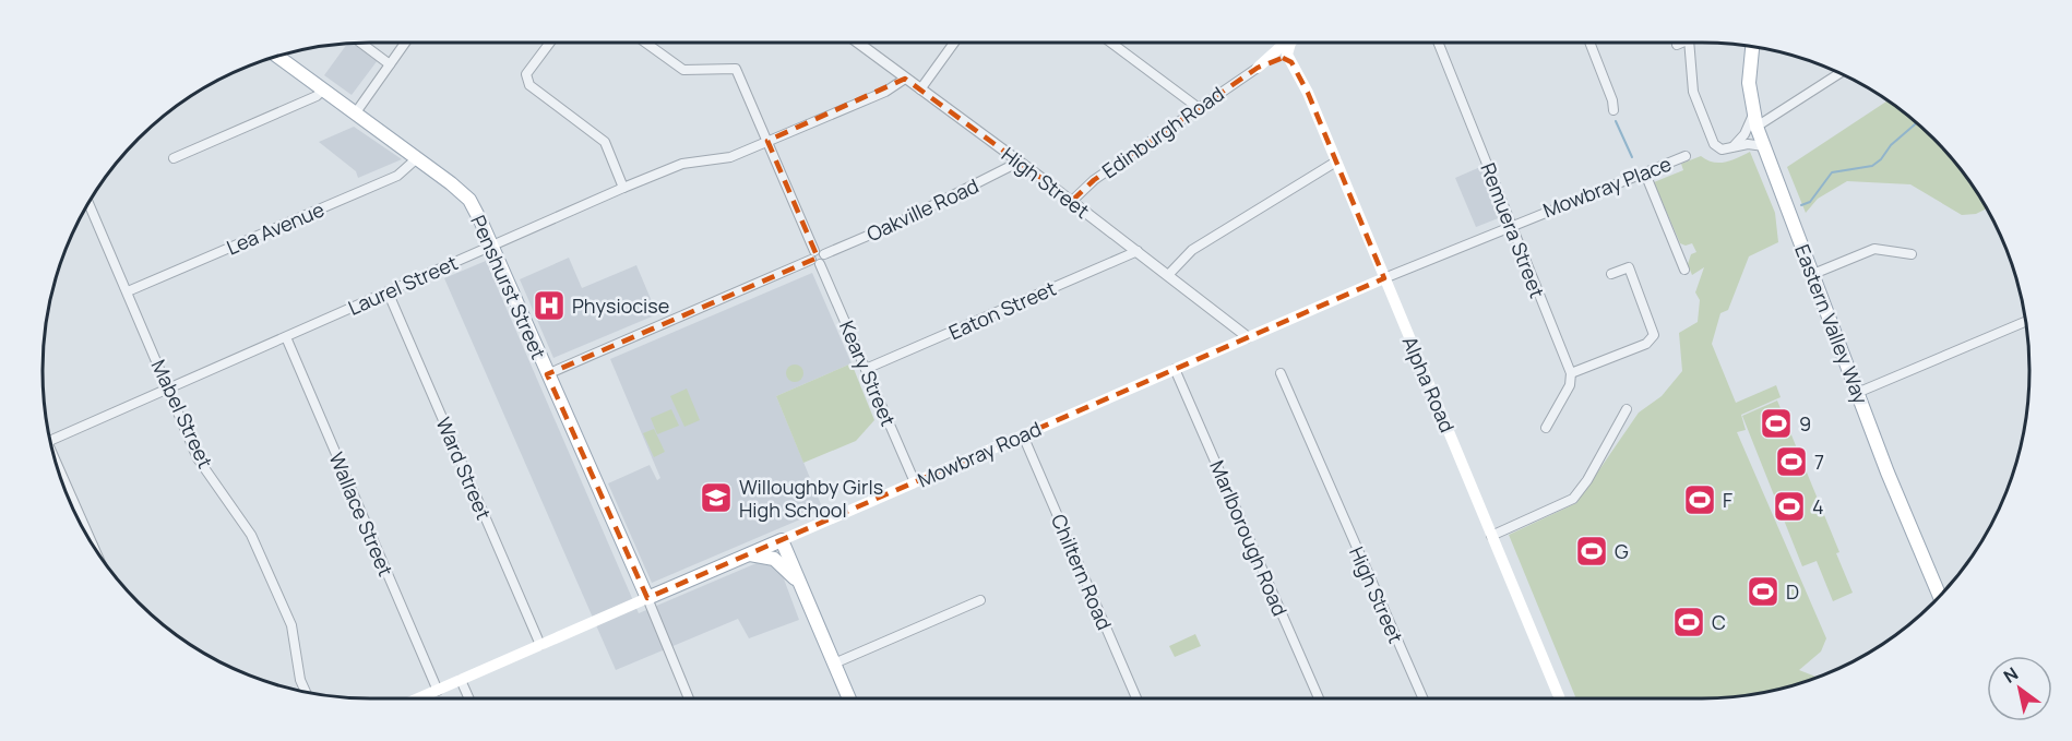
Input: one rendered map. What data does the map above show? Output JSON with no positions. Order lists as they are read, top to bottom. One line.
{"streets":{"main road":["Penshurst Street","Eastern Valley Way","Alpha Road","Mowbray Road"],"street":["Edinburgh Road","High Street","Mowbray Place","Oakville Road","Lea Avenue","Remuera Street","Laurel Street","Eaton Street","Keary Street","Mabel Street","Ward Street","Wallace Street","Marlborough Road","Chiltern Road"]},"crossings":[["Edinburgh Road","High Street"],["High Street","Oakville Road"],["High Street","Laurel Street"],["High Street","Eaton Street"],["High Street","Mowbray Road"],["Mowbray Place","Remuera Street"],["Mowbray Place","Alpha Road"],["Mowbray Place","Mowbray Road"],["Lea Avenue","Penshurst Street"],["Lea Avenue","Mabel Street"],["Laurel Street","Penshurst Street"],["Laurel Street","Mabel Street"],["Laurel Street","Ward Street"],["Laurel Street","Wallace Street"],["Penshurst Street","Mowbray Road"],["Eaton Street","Keary Street"],["Keary Street","Mowbray Road"],["Alpha Road","Mowbray Road"],["Mowbray Road","Ward Street"],["Mowbray Road","Wallace Street"],["Mowbray Road","Marlborough Road"],["Mowbray Road","Chiltern Road"]],"places":{"hospital":["Physiocise"],"sports":["9","7","F","4","G","D","C"],"school or university":["Willoughby Girls High School"]},"north":"top left"}
